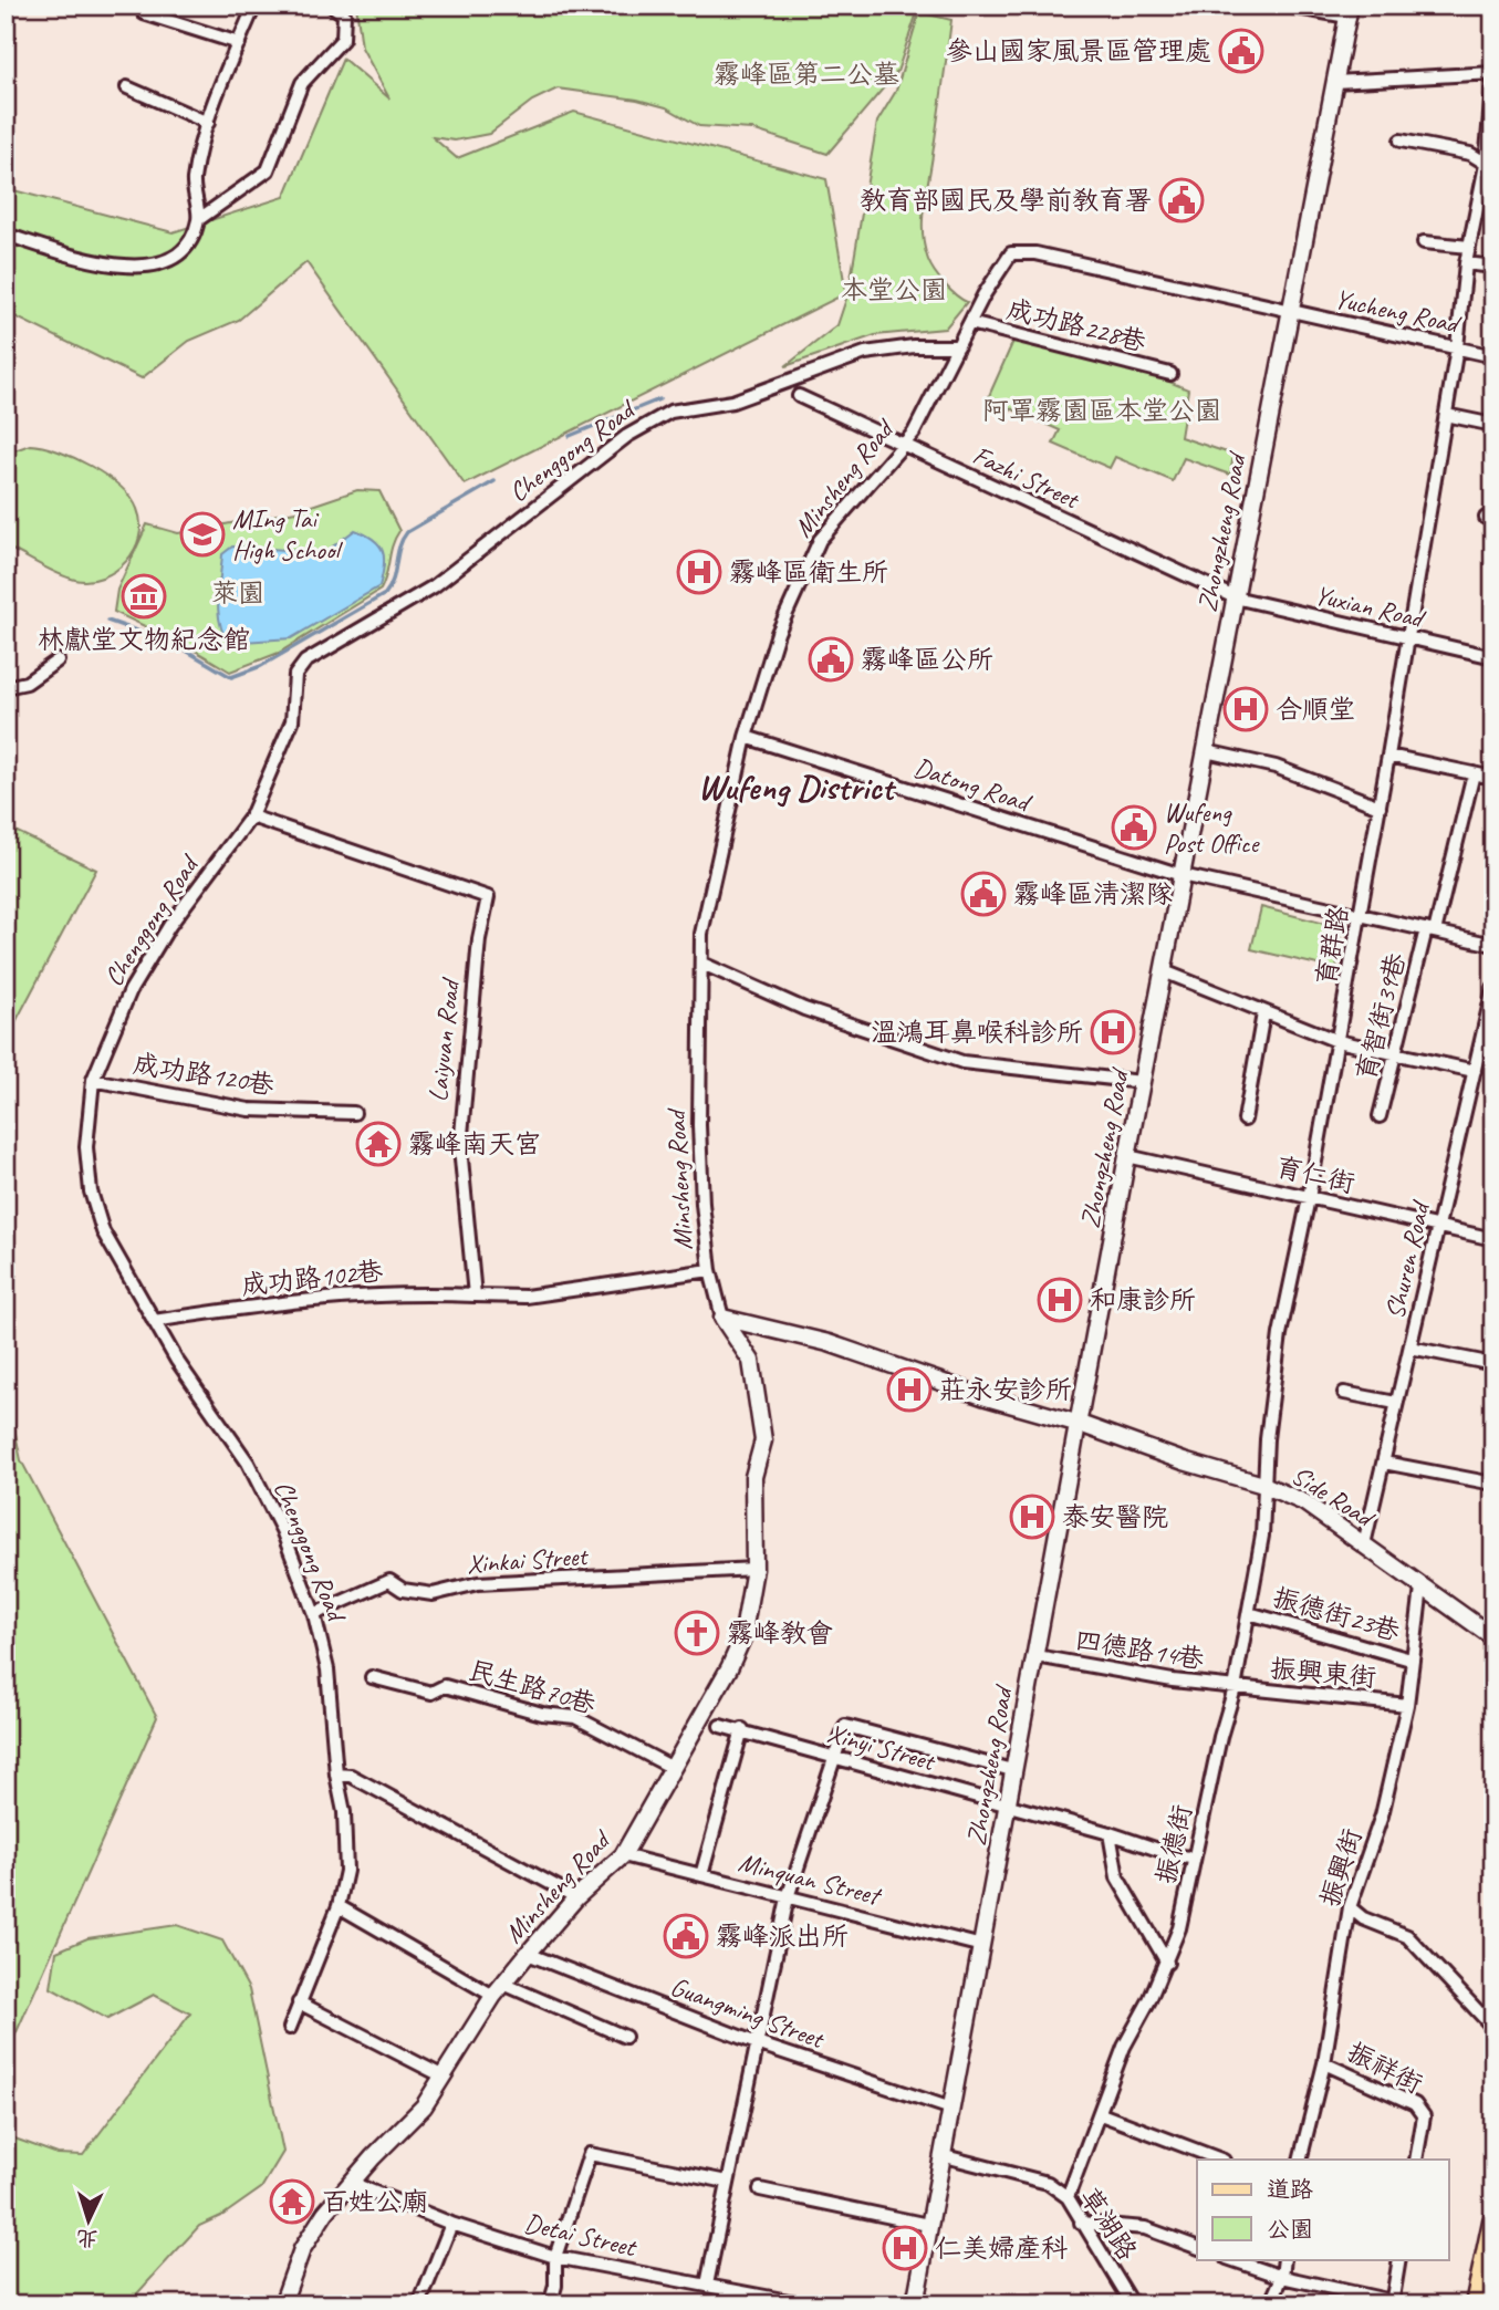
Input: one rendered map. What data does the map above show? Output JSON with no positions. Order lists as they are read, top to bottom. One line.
{"streets":{"street":["Yucheng Road","成功路228巷","Chenggong Road","Fazhi Street","Minsheng Road","Zhongzheng Road","Yuxian Road","Datong Road","育群路","育智街39巷","Laiyuan Road","成功路120巷","育仁街","Shuren Road","成功路102巷","Side Road","Xinkai Street","振德街23巷","四德路14巷","振興東街","民生路70巷","Xinyi Street","振德街","振興街","Minquan Street","Guangming Street","振祥街","草湖路","Detai Street"]},"crossings":[["Yucheng Road","Minsheng Road"],["Yucheng Road","Zhongzheng Road"],["Yucheng Road","育群路"],["成功路228巷","Minsheng Road"],["Chenggong Road","Minsheng Road"],["Chenggong Road","Laiyuan Road"],["Chenggong Road","成功路120巷"],["Chenggong Road","成功路102巷"],["Chenggong Road","Xinkai Street"],["Fazhi Street","Minsheng Road"],["Fazhi Street","Zhongzheng Road"],["Fazhi Street","Yuxian Road"],["Minsheng Road","Zhongzheng Road"],["Minsheng Road","Datong Road"],["Minsheng Road","Xinkai Street"],["Minsheng Road","民生路70巷"],["Minsheng Road","Minquan Street"],["Minsheng Road","Guangming Street"],["Minsheng Road","Detai Street"],["Zhongzheng Road","Yuxian Road"],["Zhongzheng Road","Datong Road"],["Zhongzheng Road","育仁街"],["Zhongzheng Road","Side Road"],["Zhongzheng Road","四德路14巷"],["Zhongzheng Road","Xinyi Street"],["Zhongzheng Road","Minquan Street"],["Zhongzheng Road","Guangming Street"],["Zhongzheng Road","草湖路"],["Yuxian Road","育群路"],["Datong Road","育群路"],["Datong Road","育智街39巷"],["育群路","育仁街"],["育群路","Side Road"],["育群路","振德街"],["Laiyuan Road","成功路102巷"],["育仁街","Shuren Road"],["Shuren Road","Side Road"],["Side Road","振德街"],["Side Road","振興街"],["振德街23巷","振德街"],["振德街23巷","振興街"],["四德路14巷","振興東街"],["四德路14巷","振德街"],["振興東街","振德街"],["振興東街","振興街"],["Xinyi Street","振德街"],["振德街","草湖路"],["振興街","振祥街"]],"districts":["Wufeng District"],"parks":["霧峰區第二公墓","本堂公園","阿罩霧園區本堂公園","萊園"],"places":{"public building":["參山國家風景區管理處","教育部國民及學前教育署","霧峰區公所","Wufeng Post Office","霧峰區清潔隊","霧峰派出所"],"school or university":["MIng Tai High School"],"hospital":["霧峰區衛生所","合順堂","溫鴻耳鼻喉科診所","和康診所","莊永安診所","泰安醫院","仁美婦產科"],"museum":["林獻堂文物紀念館"],"temple":["霧峰南天宮","百姓公廟"],"church":["霧峰教會"]},"legend":["道路","公園"],"north":"bottom"}
